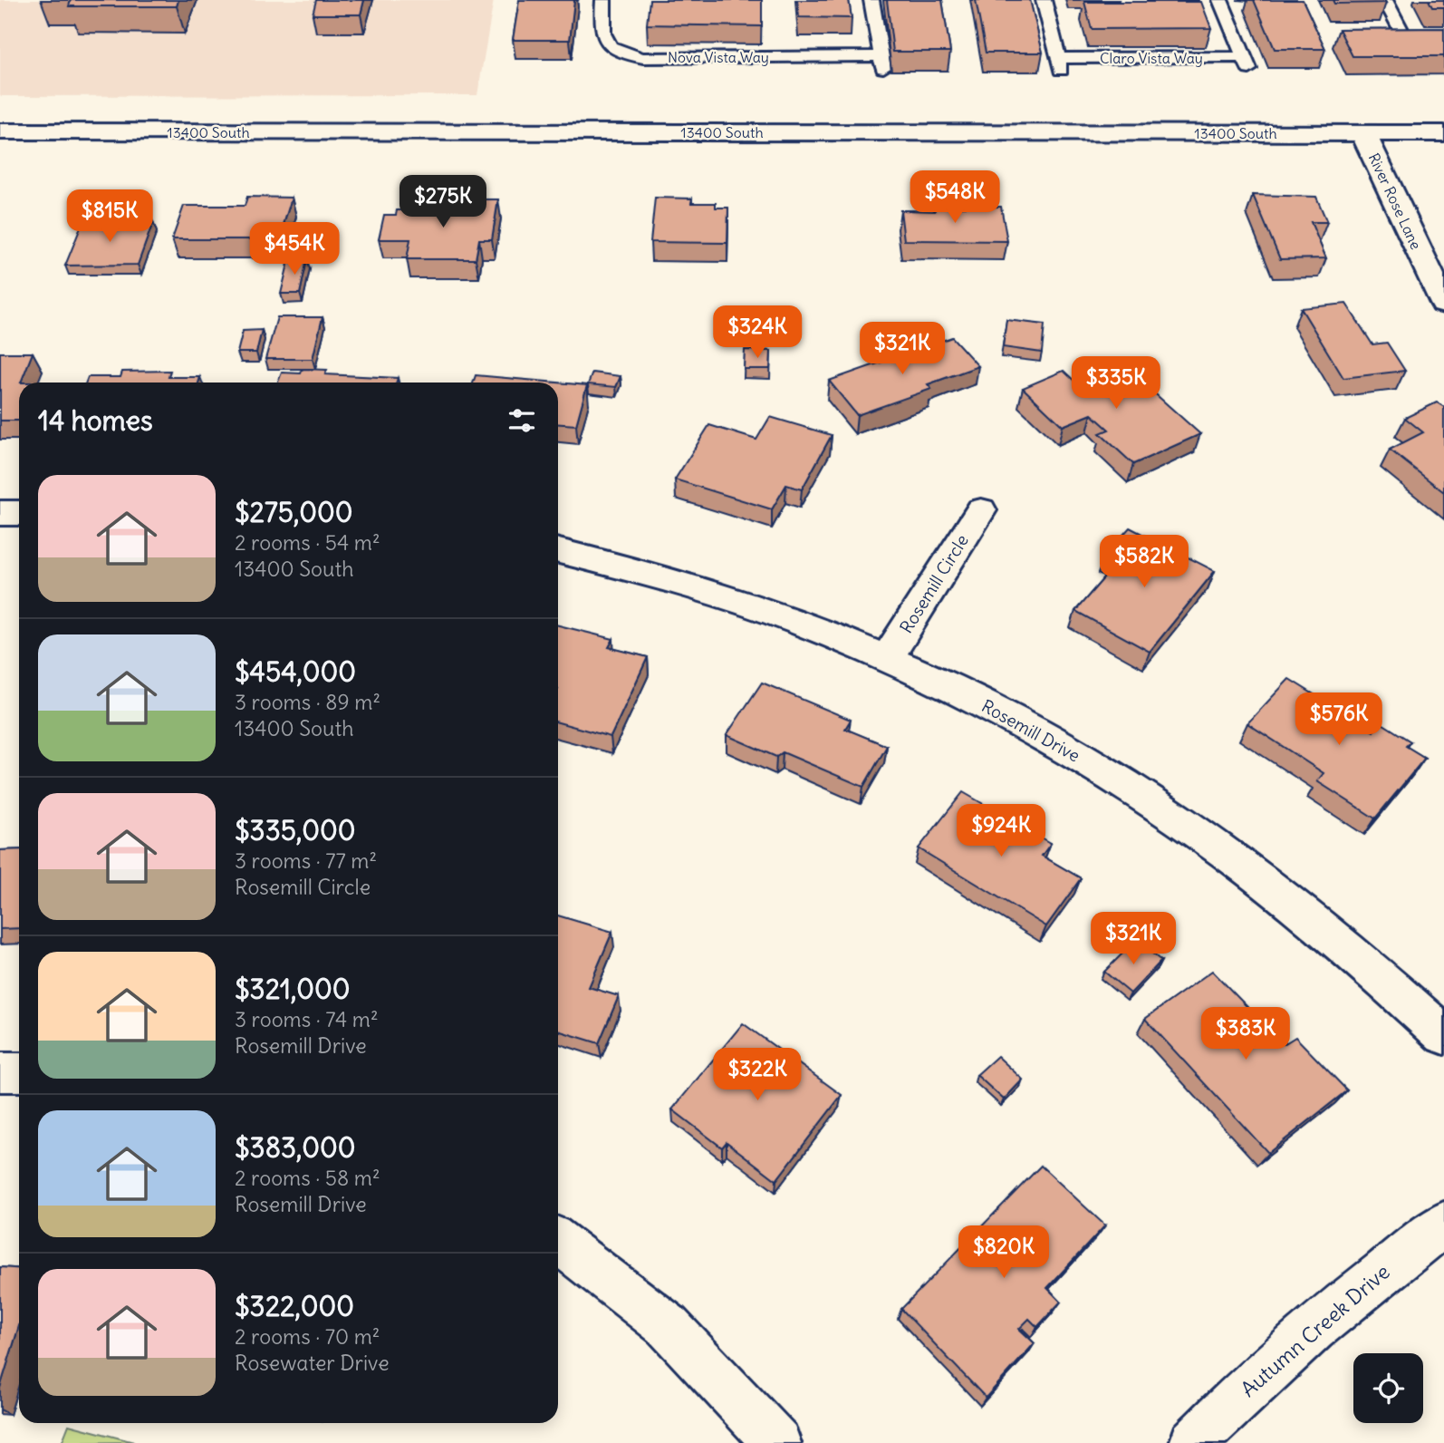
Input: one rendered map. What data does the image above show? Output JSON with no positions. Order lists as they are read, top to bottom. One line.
{"streets":{"street":["13400 South","River Rose Lane","Rosemill Circle","Rosemill Drive","Autumn Creek Drive"],"lane":["Nova Vista Way","Claro Vista Way"]},"crossings":[["13400 South","River Rose Lane"],["Rosemill Circle","Rosemill Drive"]],"page":{"price":["$548K","$275K","$815K","$454K","$324K","$321K","$335K","$582K","$576K","$924K","$321K","$383K","$322K","$820K"],"heading":"14 homes","list":[{"name":"$275,000","note":"2 rooms · 54 m² · 13400 South"},{"name":"$454,000","note":"3 rooms · 89 m² · 13400 South"},{"name":"$335,000","note":"3 rooms · 77 m² · Rosemill Circle"},{"name":"$321,000","note":"3 rooms · 74 m² · Rosemill Drive"},{"name":"$383,000","note":"2 rooms · 58 m² · Rosemill Drive"},{"name":"$322,000","note":"2 rooms · 70 m² · Rosewater Drive"}]}}
